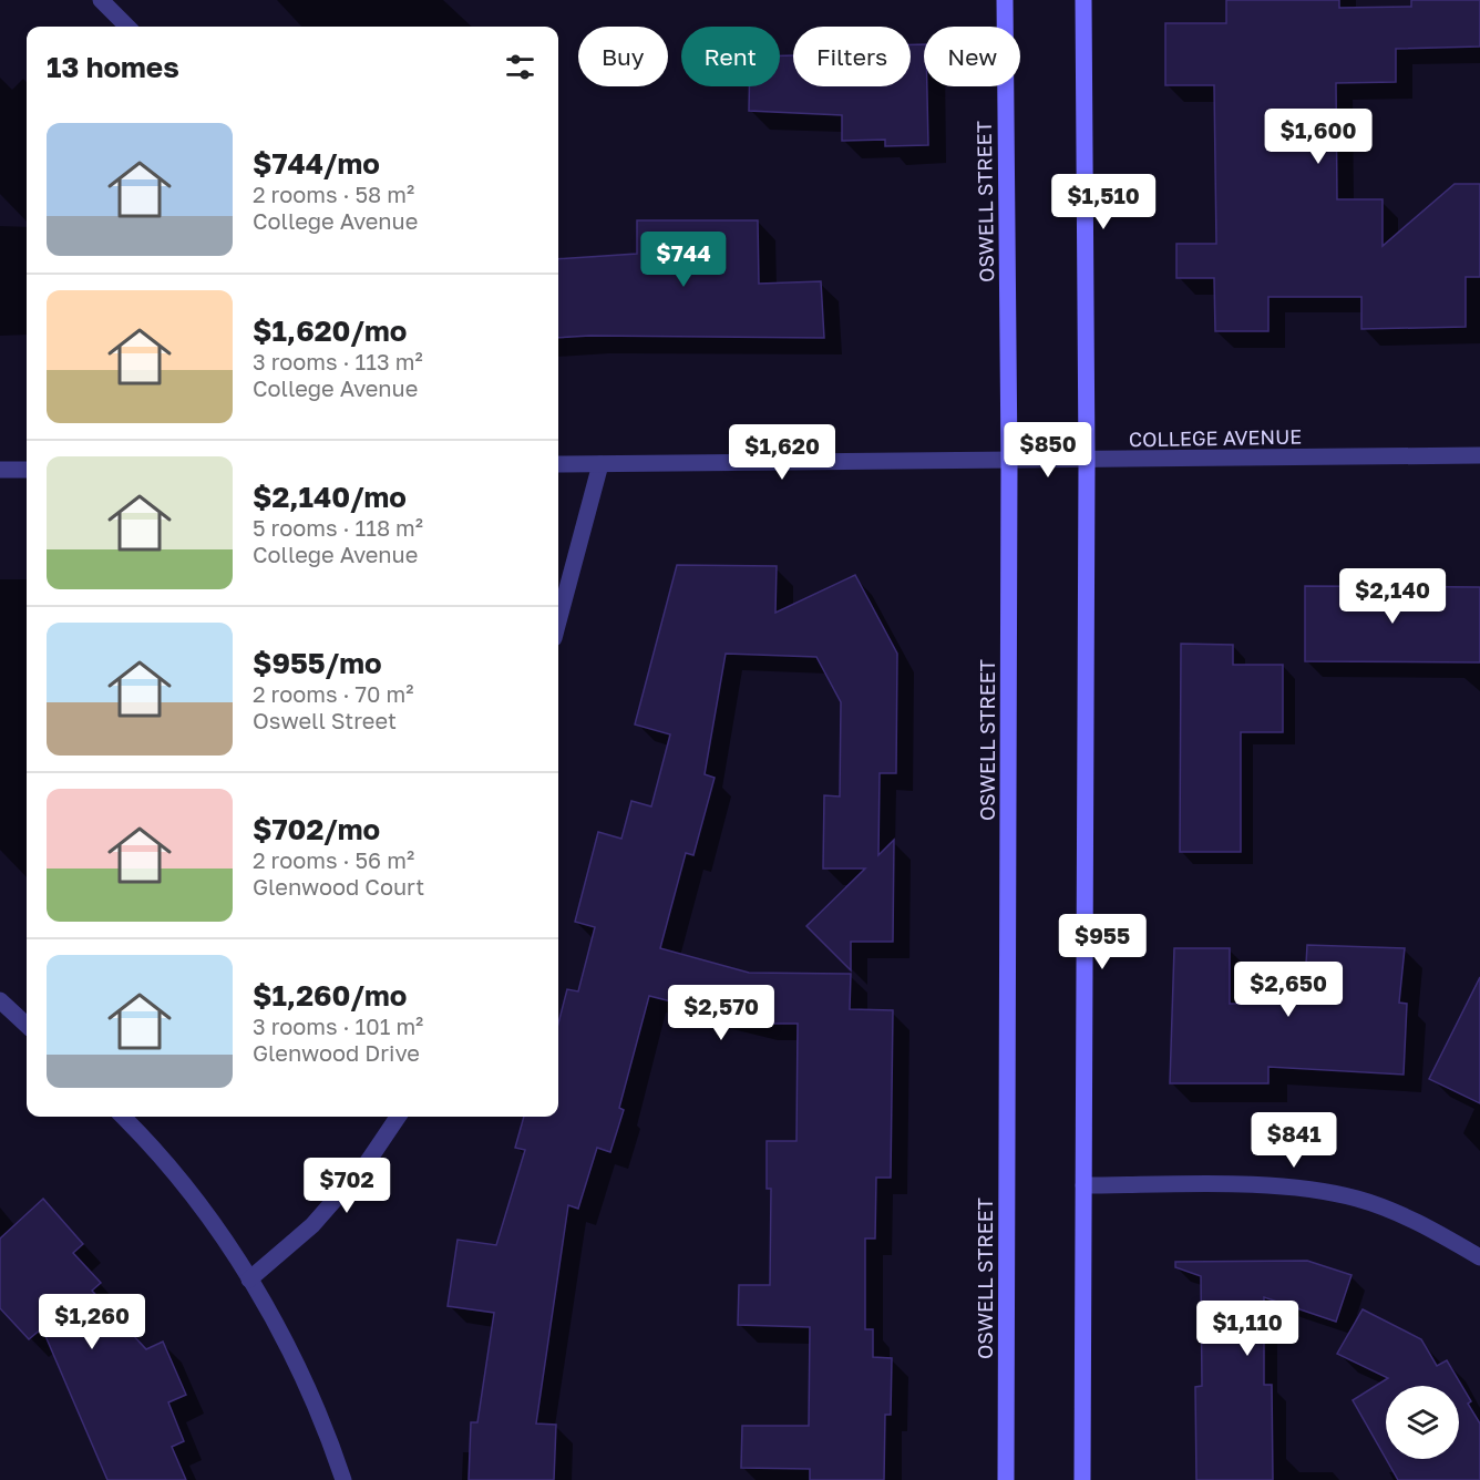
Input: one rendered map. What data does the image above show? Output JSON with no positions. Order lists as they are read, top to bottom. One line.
{"streets":{"main road":["OSWELL STREET"],"street":["COLLEGE AVENUE"]},"crossings":[["OSWELL STREET","COLLEGE AVENUE"]],"page":{"chip":["Buy","Rent","Filters","New"],"heading":"13 homes","list":[{"name":"$744/mo","note":"2 rooms · 58 m² · College Avenue"},{"name":"$1,620/mo","note":"3 rooms · 113 m² · College Avenue"},{"name":"$2,140/mo","note":"5 rooms · 118 m² · College Avenue"},{"name":"$955/mo","note":"2 rooms · 70 m² · Oswell Street"},{"name":"$702/mo","note":"2 rooms · 56 m² · Glenwood Court"},{"name":"$1,260/mo","note":"3 rooms · 101 m² · Glenwood Drive"}],"price":["$1,600","$1,510","$744","$850","$1,620","$2,140","$955","$2,650","$2,570","$841","$702","$1,260","$1,110"]}}
